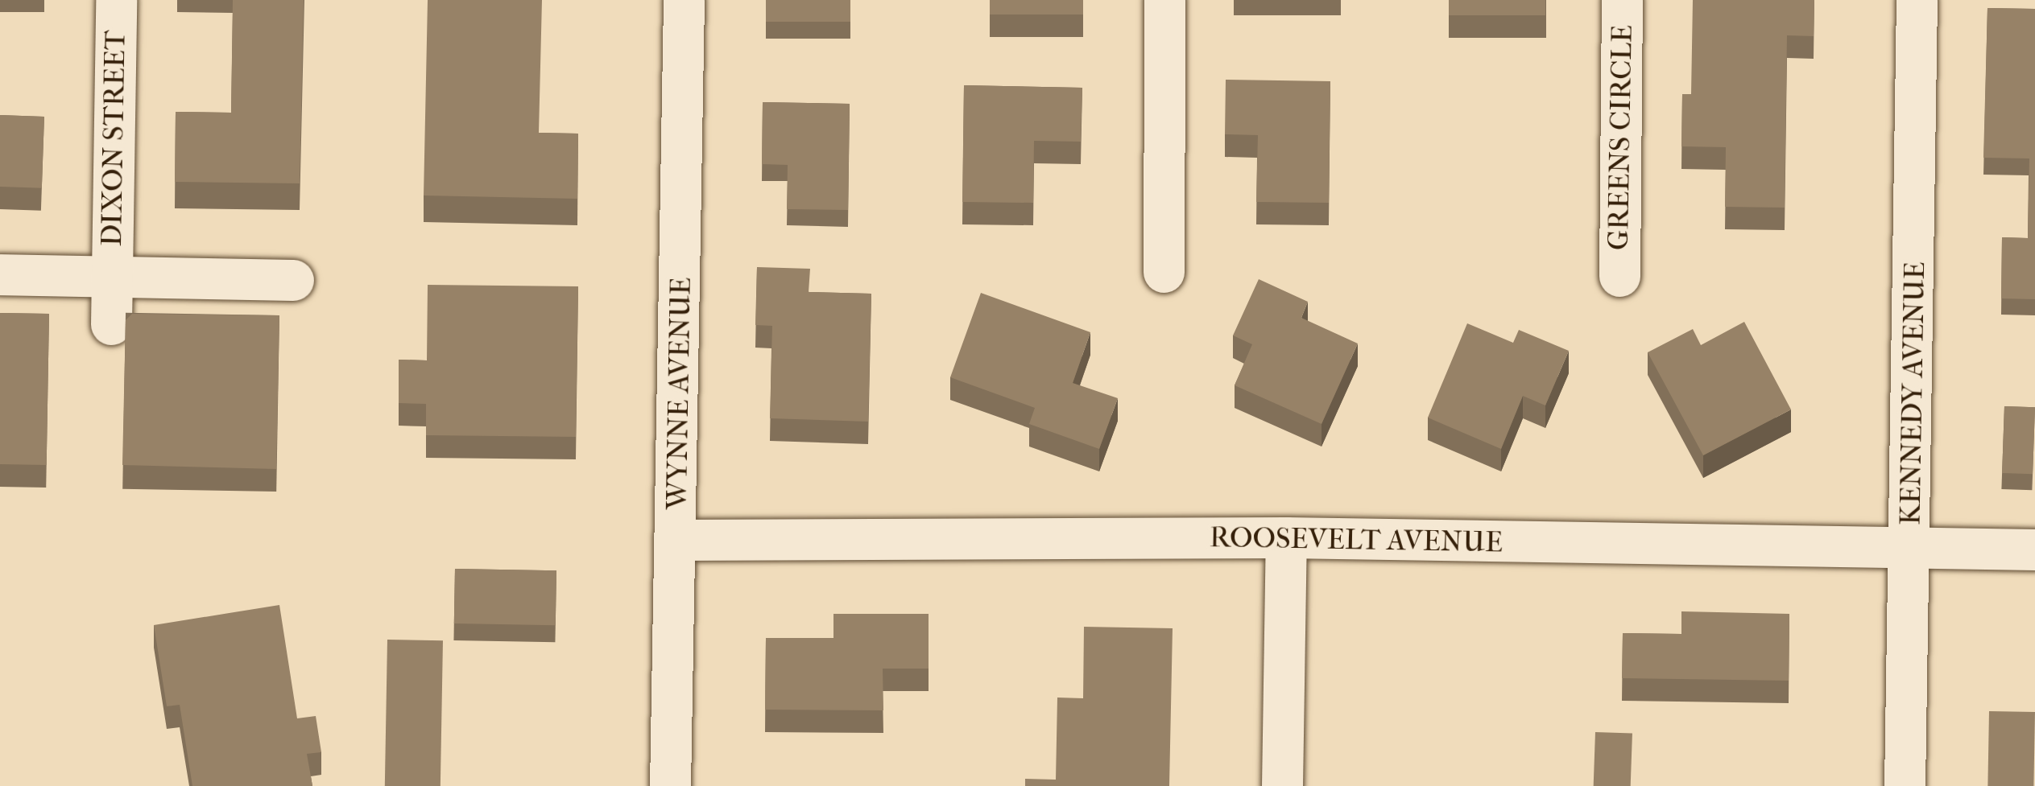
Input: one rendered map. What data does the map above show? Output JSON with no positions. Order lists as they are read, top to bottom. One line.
{"streets":{"street":["GREENS CIRCLE","DIXON STREET","WYNNE AVENUE","KENNEDY AVENUE","ROOSEVELT AVENUE"]},"crossings":[["WYNNE AVENUE","ROOSEVELT AVENUE"],["KENNEDY AVENUE","ROOSEVELT AVENUE"]]}
